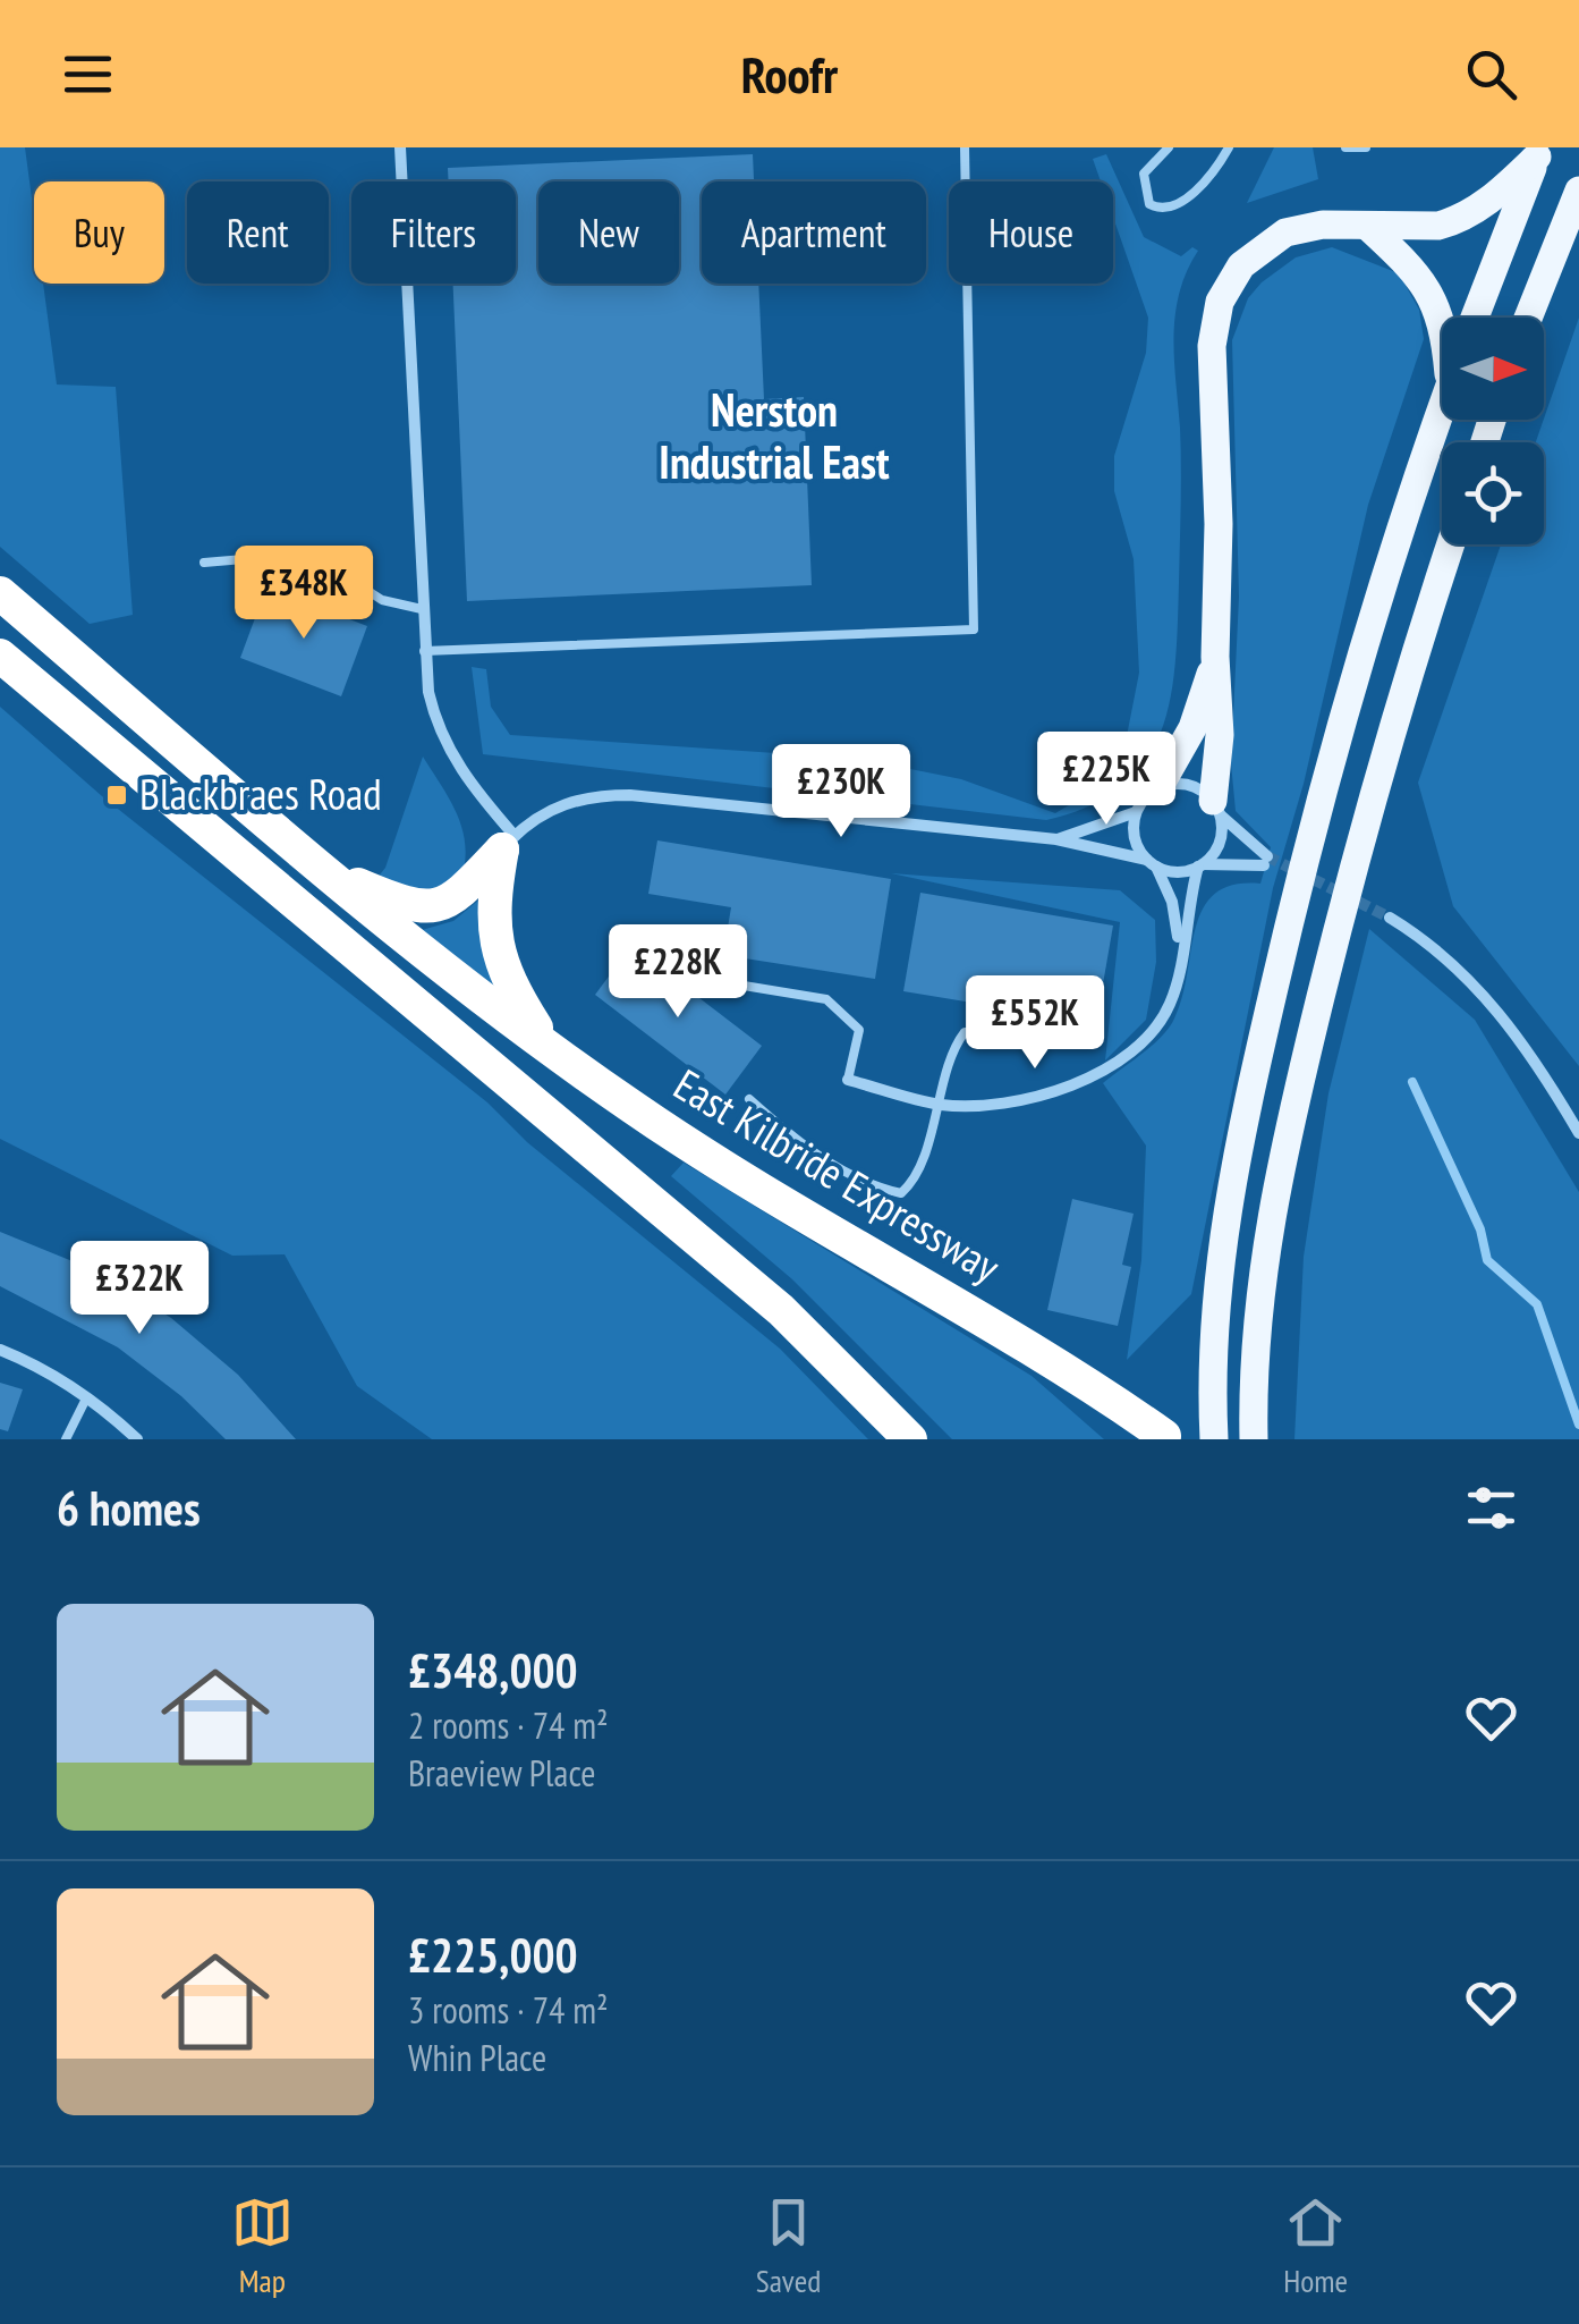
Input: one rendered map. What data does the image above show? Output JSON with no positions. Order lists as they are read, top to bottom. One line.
{"streets":{"highway":["East Kilbride Expressway"]},"districts":["Nerston Industrial East"],"places":{"transit":["Blackbraes Road"]},"north":"right","page":{"header":"Roofr","chip":["Buy","Rent","Filters","New","Apartment","House"],"price":["£348K","£225K","£230K","£228K","£552K","£322K"],"heading":"6 homes","list":[{"name":"£348,000","note":"2 rooms · 74 m² · Braeview Place"},{"name":"£225,000","note":"3 rooms · 74 m² · Whin Place"}],"tabs":["Map","Saved","Home"]}}
